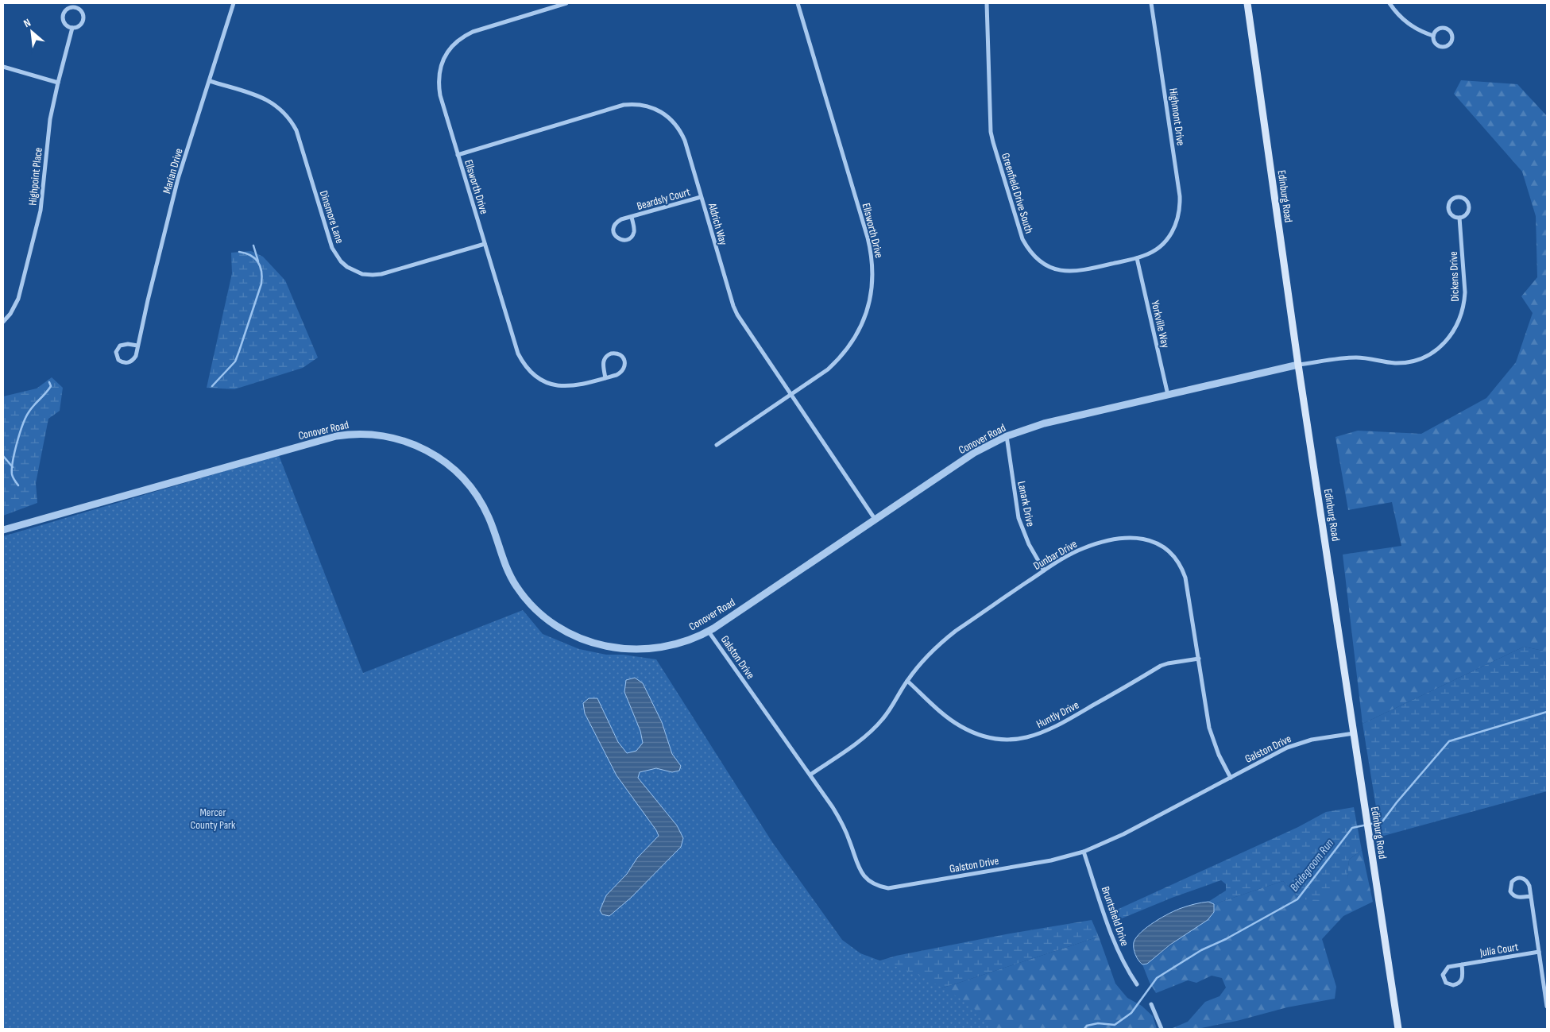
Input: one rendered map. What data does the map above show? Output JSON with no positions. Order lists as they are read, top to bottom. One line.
{"streets":{"main road":["Edinburg Road"],"street":["Highmont Drive","Marian Drive","Highpoint Place","Ellsworth Drive","Greenfield Drive South","Beardsly Court","Dinsmore Lane","Aldrich Way","Dickens Drive","Yorkville Way","Conover Road","Lanark Drive","Dunbar Drive","Galston Drive","Huntly Drive","Bruntsfield Drive","Julia Court"]},"crossings":[["Highmont Drive","Greenfield Drive South"],["Marian Drive","Dinsmore Lane"],["Ellsworth Drive","Dinsmore Lane"],["Ellsworth Drive","Aldrich Way"],["Greenfield Drive South","Yorkville Way"],["Edinburg Road","Dickens Drive"],["Edinburg Road","Conover Road"],["Edinburg Road","Galston Drive"],["Beardsly Court","Aldrich Way"],["Aldrich Way","Conover Road"],["Dickens Drive","Conover Road"],["Yorkville Way","Conover Road"],["Conover Road","Lanark Drive"],["Conover Road","Galston Drive"],["Lanark Drive","Dunbar Drive"],["Dunbar Drive","Galston Drive"],["Dunbar Drive","Huntly Drive"],["Galston Drive","Bruntsfield Drive"]],"water":["Bridegroom Run"],"parks":["Mercer County Park"],"north":"top left"}
